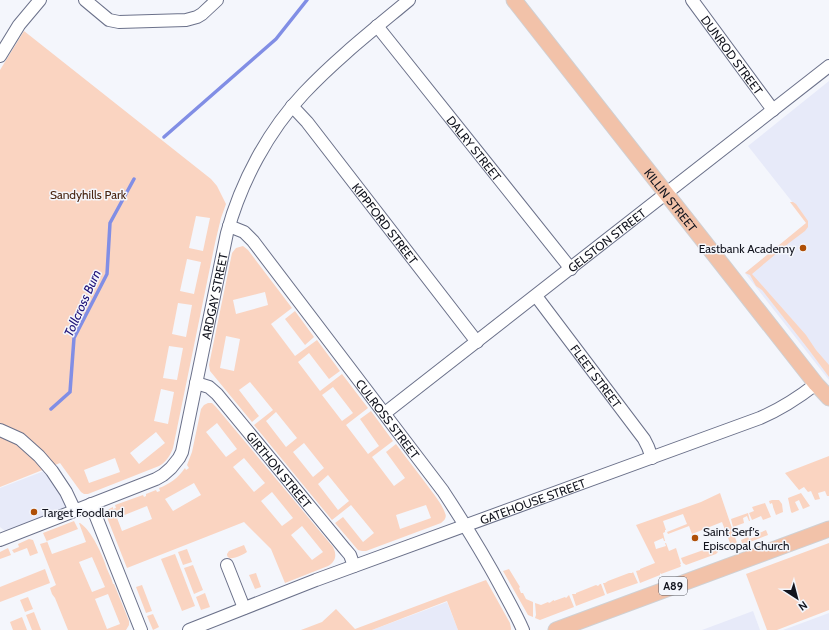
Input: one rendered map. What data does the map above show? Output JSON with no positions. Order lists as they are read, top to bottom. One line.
{"streets":{"main road":["KILLIN STREET","A89"],"street":["DUNROD STREET","DALRY STREET","KIPPFORD STREET","GELSTON STREET","ARDGAY STREET","FLEET STREET","CULROSS STREET","GIRTHON STREET","GATEHOUSE STREET"]},"crossings":[["DUNROD STREET","GELSTON STREET"],["DALRY STREET","GELSTON STREET"],["DALRY STREET","ARDGAY STREET"],["KILLIN STREET","GELSTON STREET"],["KILLIN STREET","GATEHOUSE STREET"],["KIPPFORD STREET","GELSTON STREET"],["KIPPFORD STREET","ARDGAY STREET"],["GELSTON STREET","FLEET STREET"],["GELSTON STREET","CULROSS STREET"],["ARDGAY STREET","CULROSS STREET"],["ARDGAY STREET","GIRTHON STREET"],["FLEET STREET","GATEHOUSE STREET"],["CULROSS STREET","GATEHOUSE STREET"],["GIRTHON STREET","GATEHOUSE STREET"]],"water":["Tollcross Burn"],"parks":["Sandyhills Park"],"places":["Eastbank Academy","Target Foodland","Saint Serf's Episcopal Church"],"north":"bottom right"}
